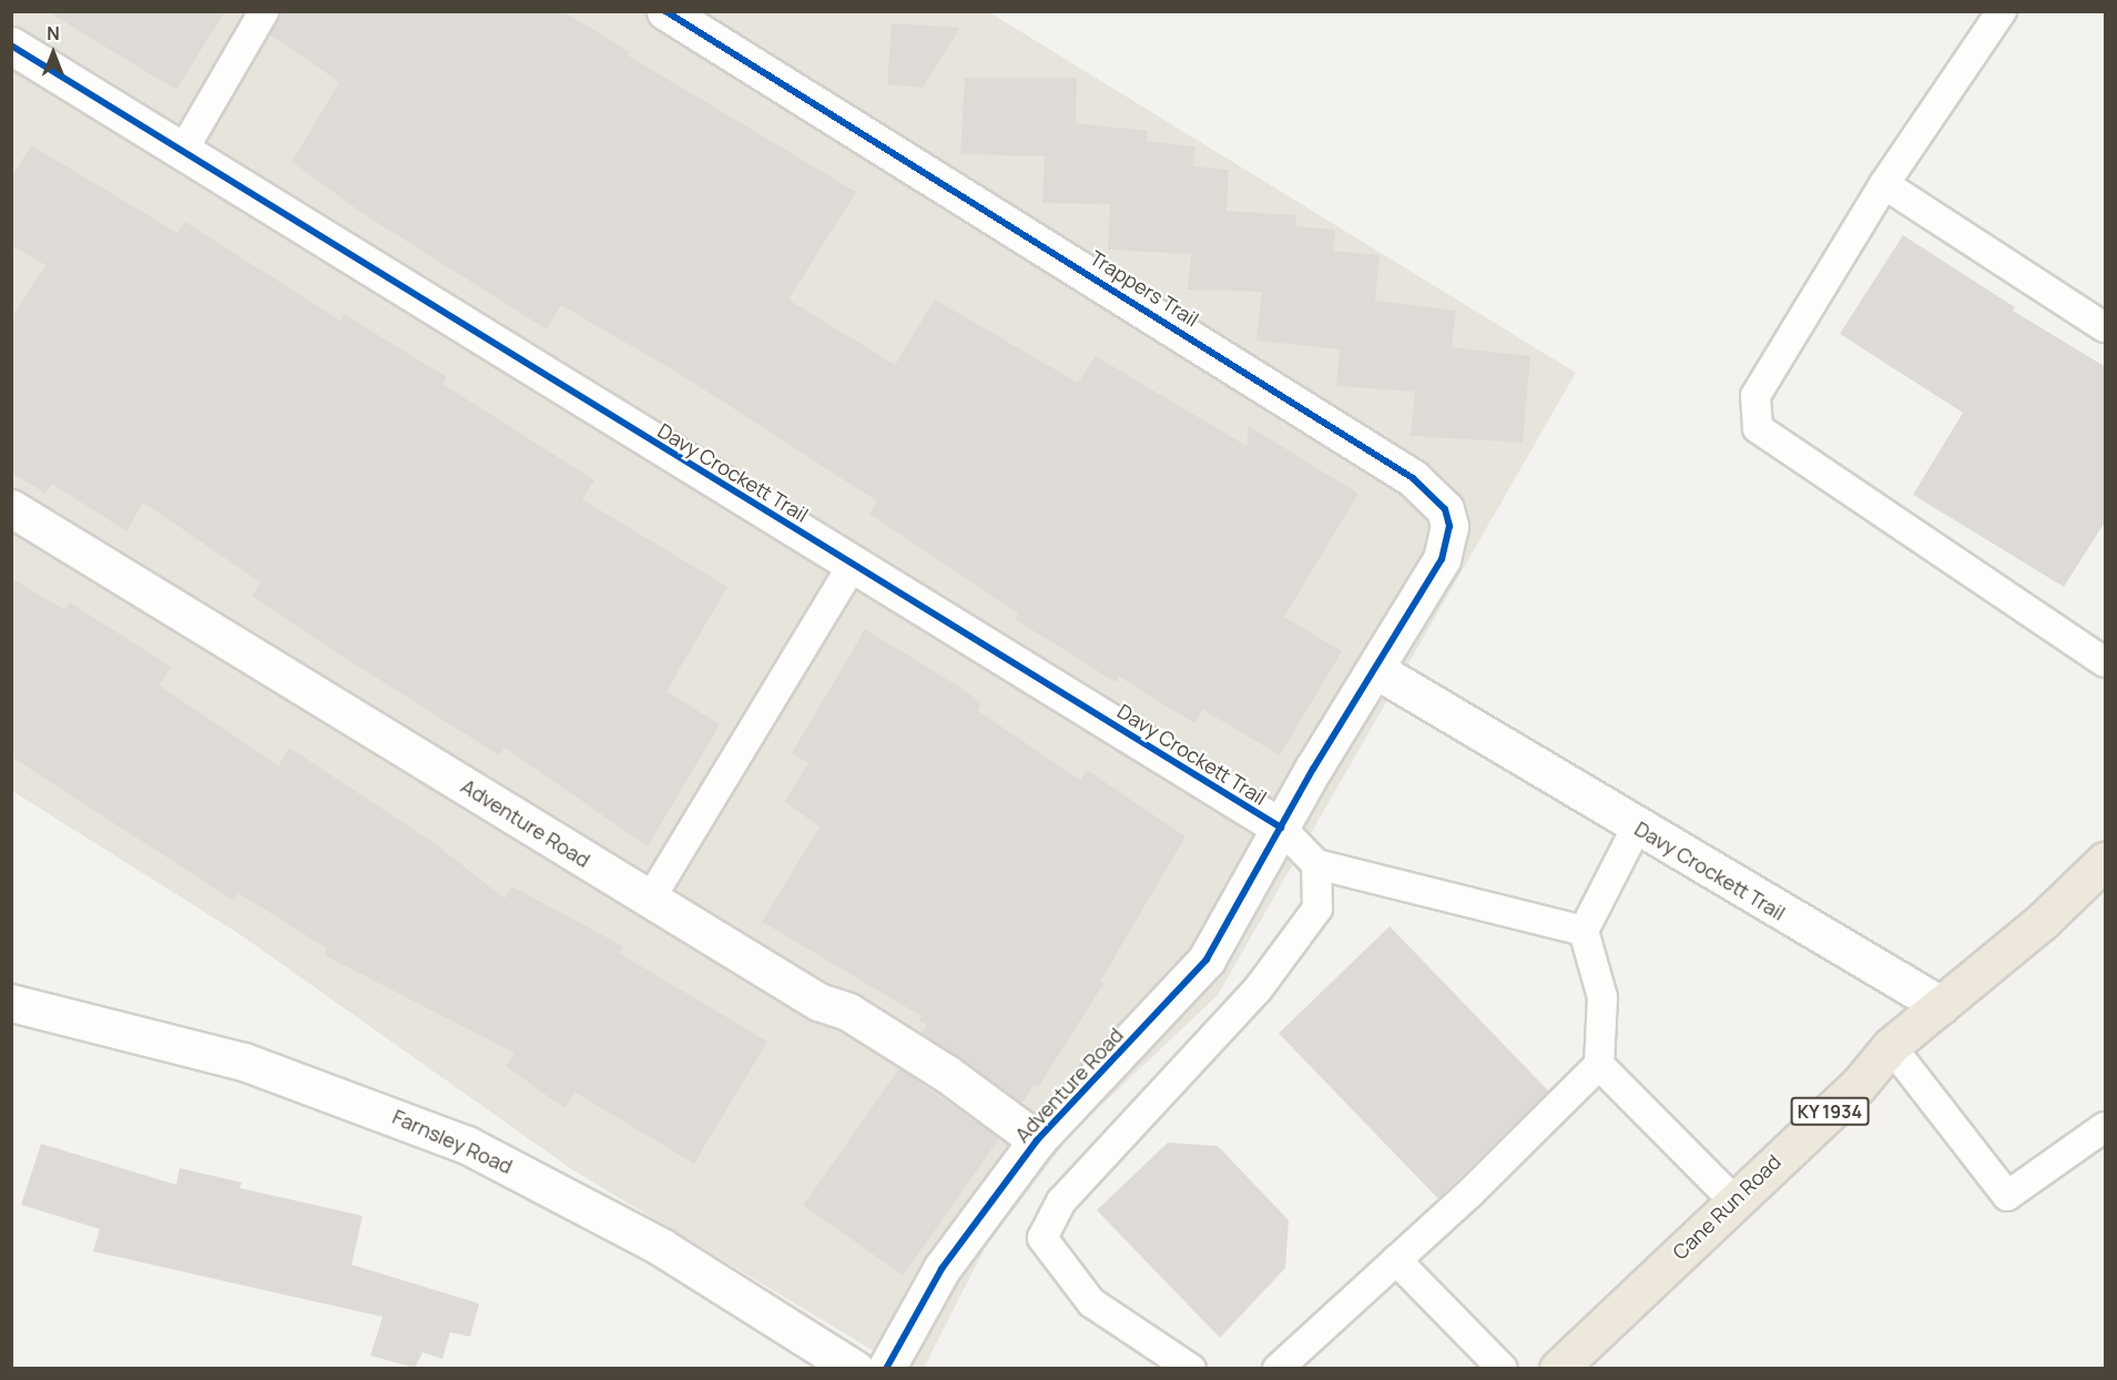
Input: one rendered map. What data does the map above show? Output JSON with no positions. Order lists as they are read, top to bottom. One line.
{"streets":{"highway":["KY 1934","Cane Run Road"],"street":["Trappers Trail","Davy Crockett Trail","Adventure Road","Farnsley Road"]},"crossings":[["Trappers Trail","Davy Crockett Trail"],["Davy Crockett Trail","Adventure Road"],["Davy Crockett Trail","Cane Run Road"]],"north":"top"}
